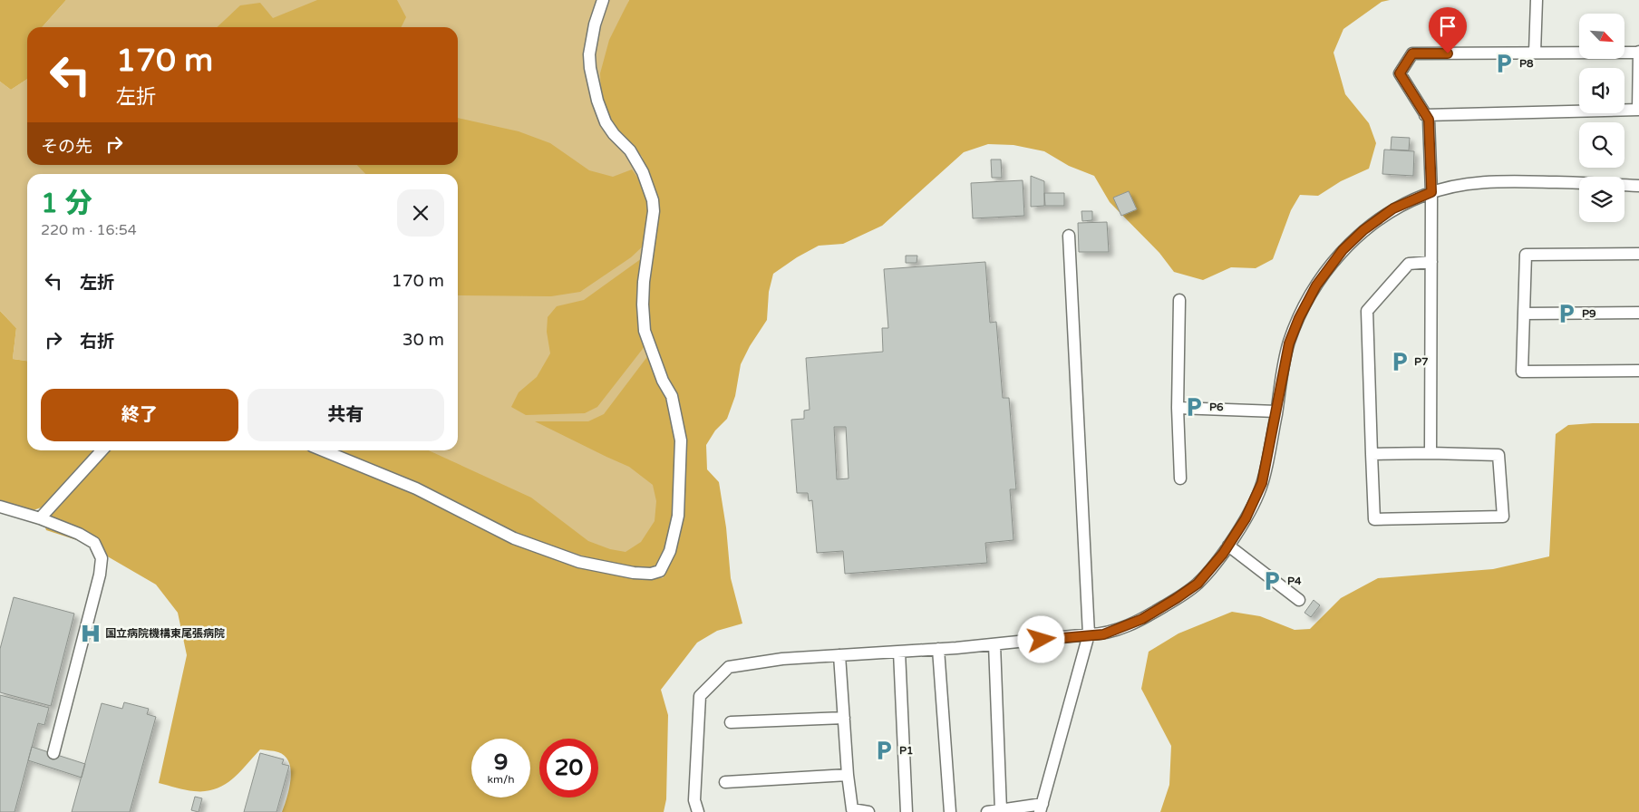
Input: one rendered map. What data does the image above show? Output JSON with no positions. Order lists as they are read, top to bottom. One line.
{"places":{"parking":["P8","P9","P7","P6","P4","P1"],"hospital":["国立病院機構東尾張病院"]},"north":"bottom right","page":{"turn":["170 m","左折"],"then":"その先","heading":["1 分","220 m · 16:54"],"list":[{"name":"左折","value":"170 m"},{"name":"右折","value":"30 m"}],"buttons":["終了","共有"],"speed":"9 km/h","limit":"20"}}
